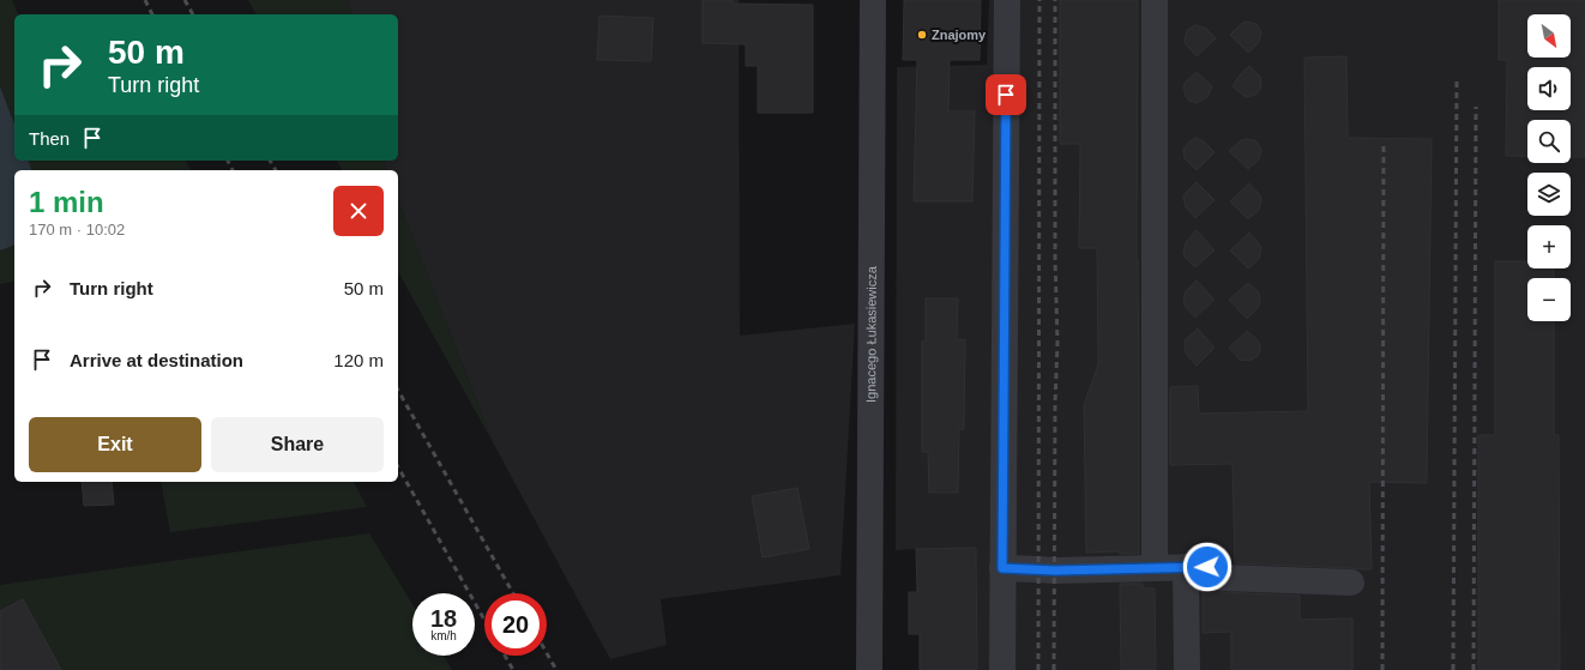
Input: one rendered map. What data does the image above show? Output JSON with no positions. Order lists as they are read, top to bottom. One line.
{"streets":{"street":["Ignacego Łukasiewicza"]},"places":["Znajomy"],"north":"bottom right","page":{"map_buttons":["+","−"],"turn":["50 m","Turn right"],"then":"Then","heading":["1 min","170 m · 10:02"],"list":[{"name":"Turn right","value":"50 m"},{"name":"Arrive at destination","value":"120 m"}],"buttons":["Exit","Share"],"speed":"18 km/h","limit":"20"}}
